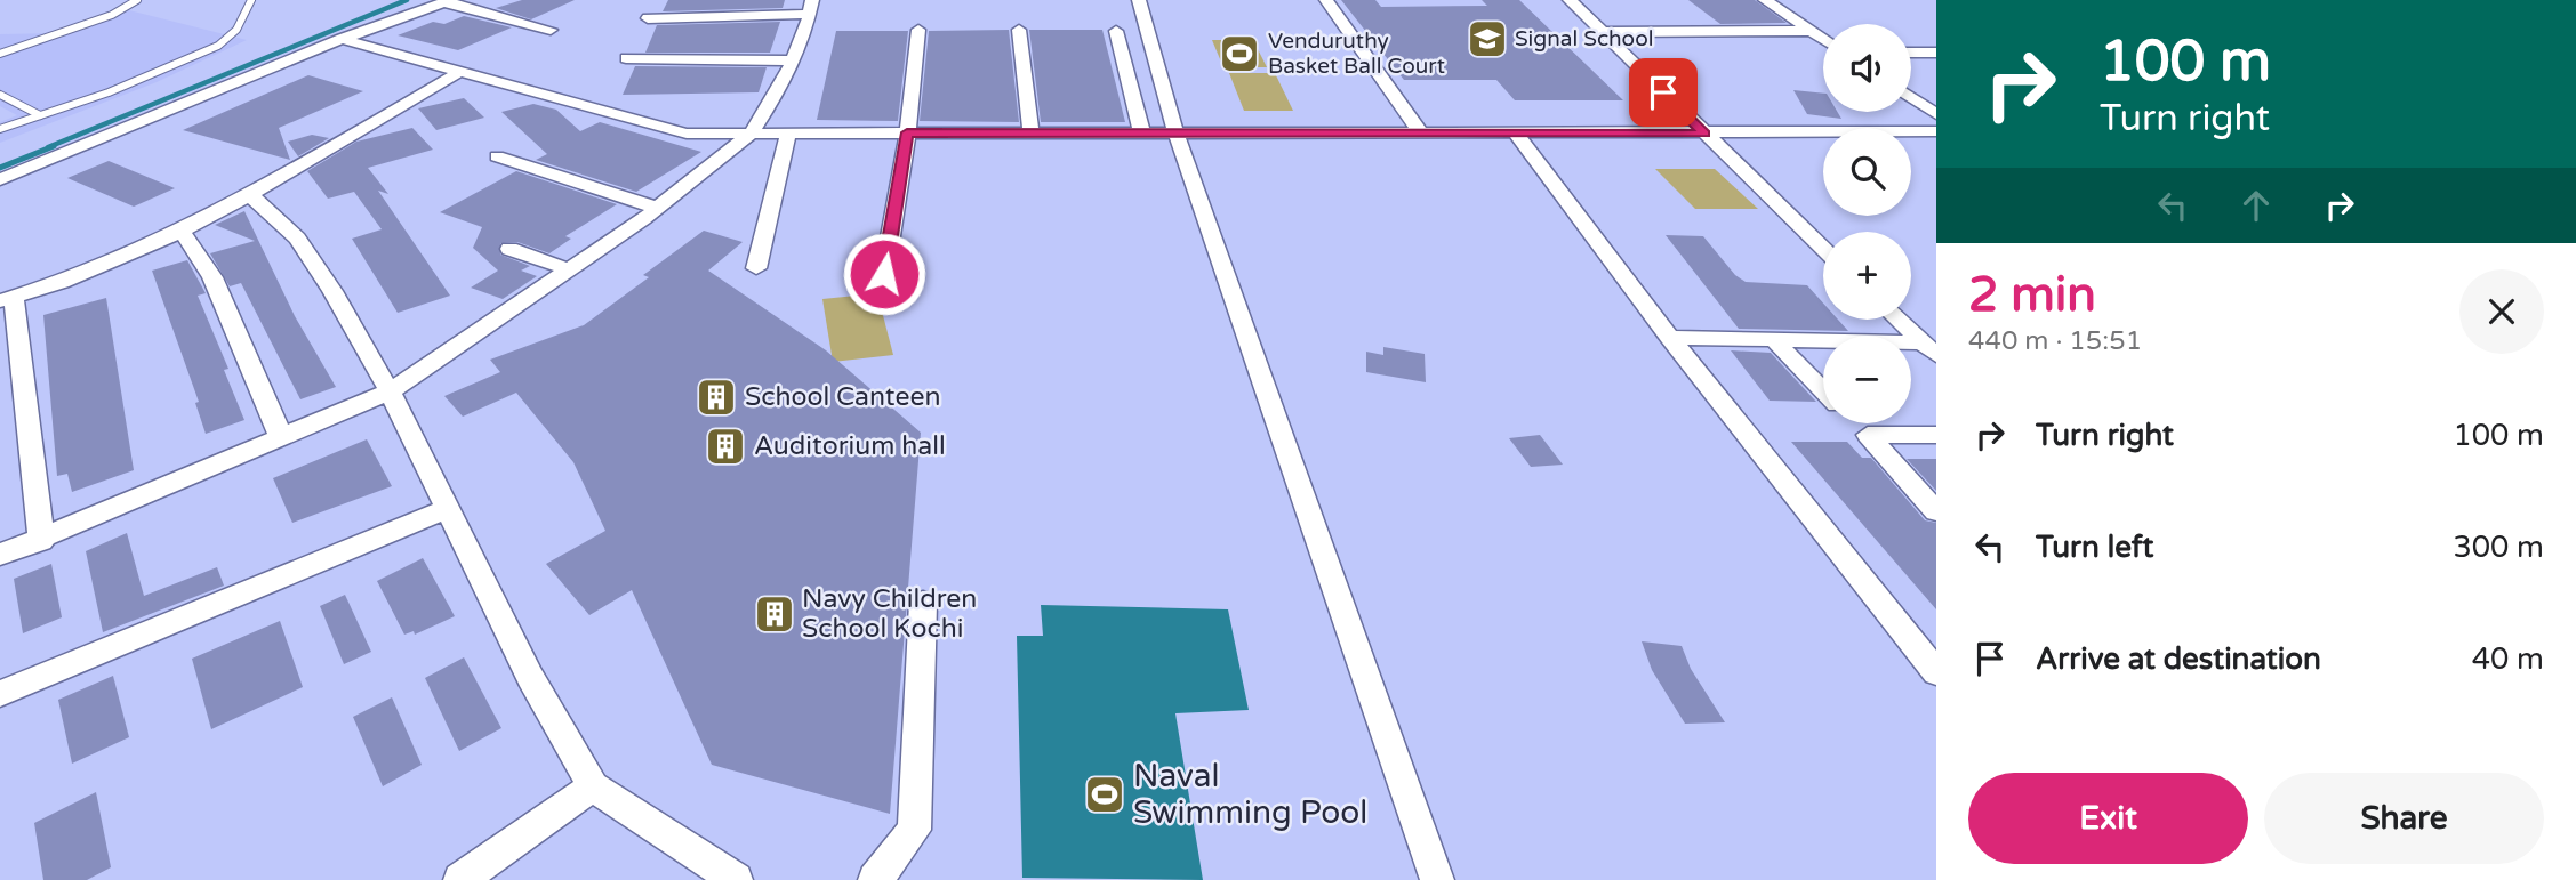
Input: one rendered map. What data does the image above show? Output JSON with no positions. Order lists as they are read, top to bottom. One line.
{"places":{"school or university":["Signal School"],"sports":["Venduruthy Basket Ball Court","Naval Swimming Pool"],"building":["School Canteen","Auditorium hall","Navy Children School Kochi"]},"page":{"turn":["100 m","Turn right"],"map_buttons":["+","−"],"heading":["2 min","440 m · 15:51"],"list":[{"name":"Turn right","value":"100 m"},{"name":"Turn left","value":"300 m"},{"name":"Arrive at destination","value":"40 m"}],"buttons":["Exit","Share"]}}
